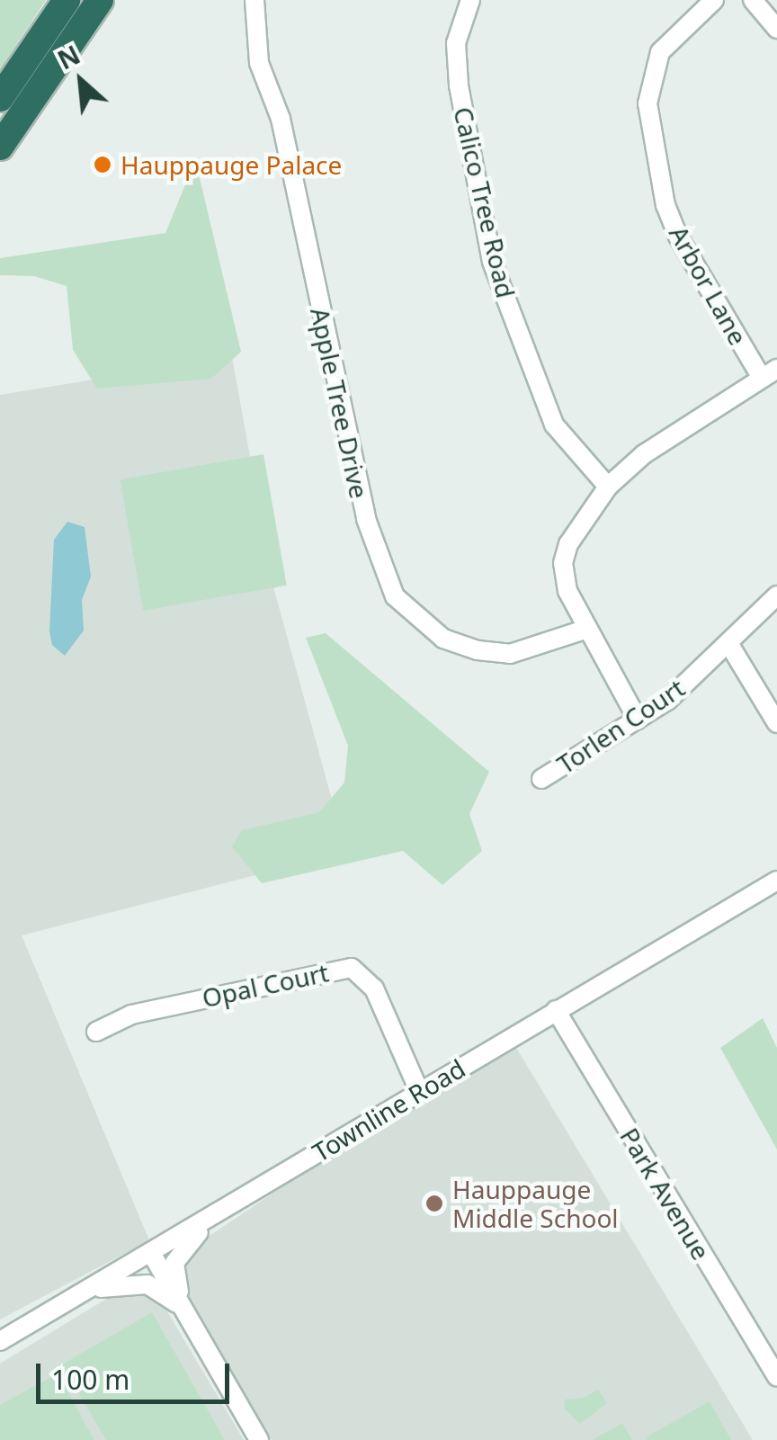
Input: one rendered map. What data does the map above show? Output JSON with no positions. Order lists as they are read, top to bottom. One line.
{"streets":{"street":["Calico Tree Road","Arbor Lane","Apple Tree Drive","Torlen Court","Opal Court","Townline Road","Park Avenue"]},"crossings":[["Opal Court","Townline Road"],["Townline Road","Park Avenue"]],"places":["Hauppauge Palace","Hauppauge Middle School"],"scale_bar":"100 m","north":"top left"}
